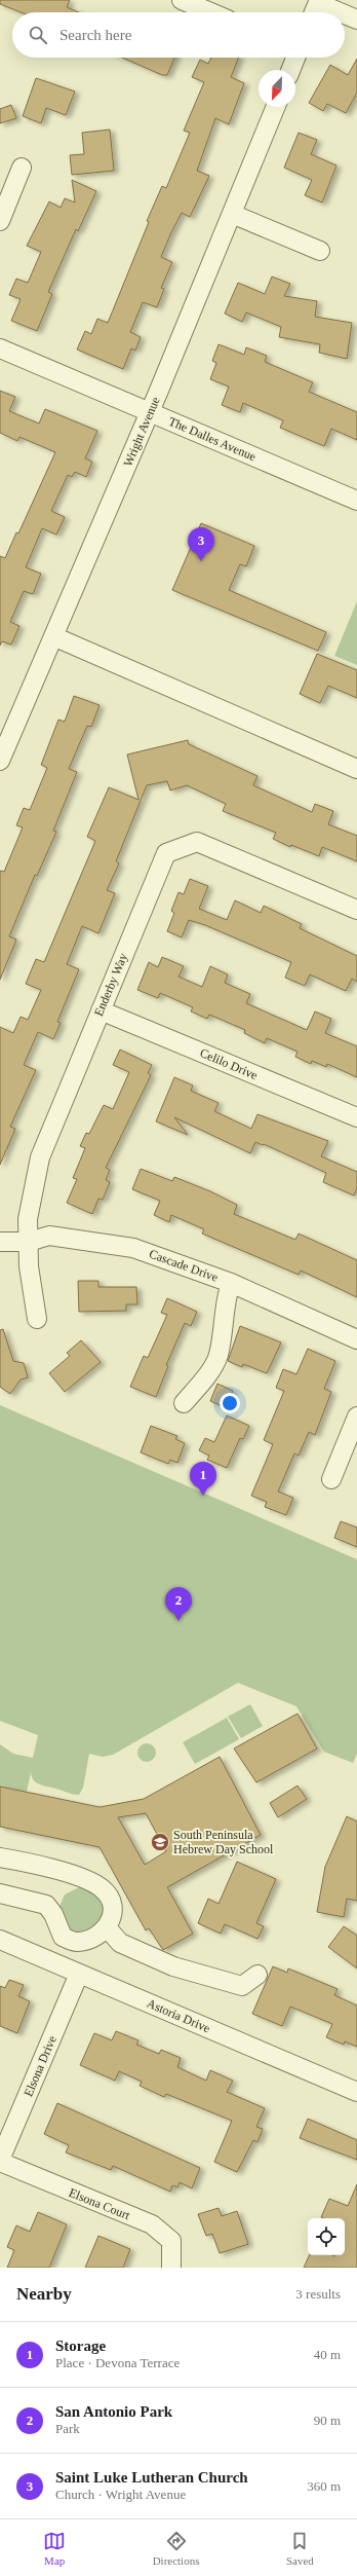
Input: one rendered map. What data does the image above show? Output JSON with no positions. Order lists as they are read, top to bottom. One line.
{"streets":{"street":["Wright Avenue","The Dalles Avenue","Enderby Way","Celilo Drive","Cascade Drive","Astoria Drive","Elsona Drive","Elsona Court"]},"crossings":[["Wright Avenue","The Dalles Avenue"],["Enderby Way","Celilo Drive"],["Enderby Way","Cascade Drive"],["Astoria Drive","Elsona Drive"],["Elsona Drive","Elsona Court"]],"places":{"school or university":["South Peninsula Hebrew Day School"]},"north":"bottom left","page":{"search":"Search here","pins":["3","1","2"],"heading":["Nearby","3 results"],"list":[{"mark":"1","name":"Storage","note":"Place · Devona Terrace","value":"40 m"},{"mark":"2","name":"San Antonio Park","note":"Park","value":"90 m"},{"mark":"3","name":"Saint Luke Lutheran Church","note":"Church · Wright Avenue","value":"360 m"}],"nav":["Map","Directions","Saved"]}}
